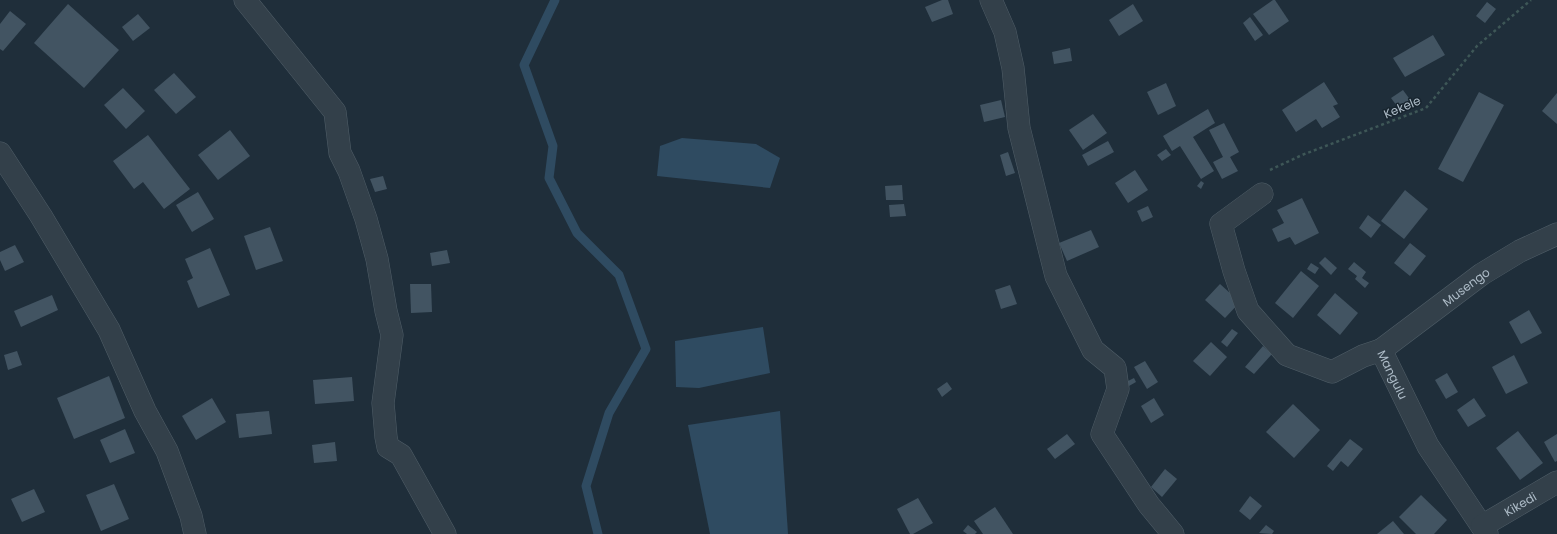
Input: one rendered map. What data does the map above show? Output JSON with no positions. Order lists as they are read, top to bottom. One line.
{"streets":{"street":["Musengo","Mangulu","Kikedi"],"path":["Kekele"]},"crossings":[["Kekele","Mangulu"],["Musengo","Mangulu"],["Mangulu","Kikedi"]]}
